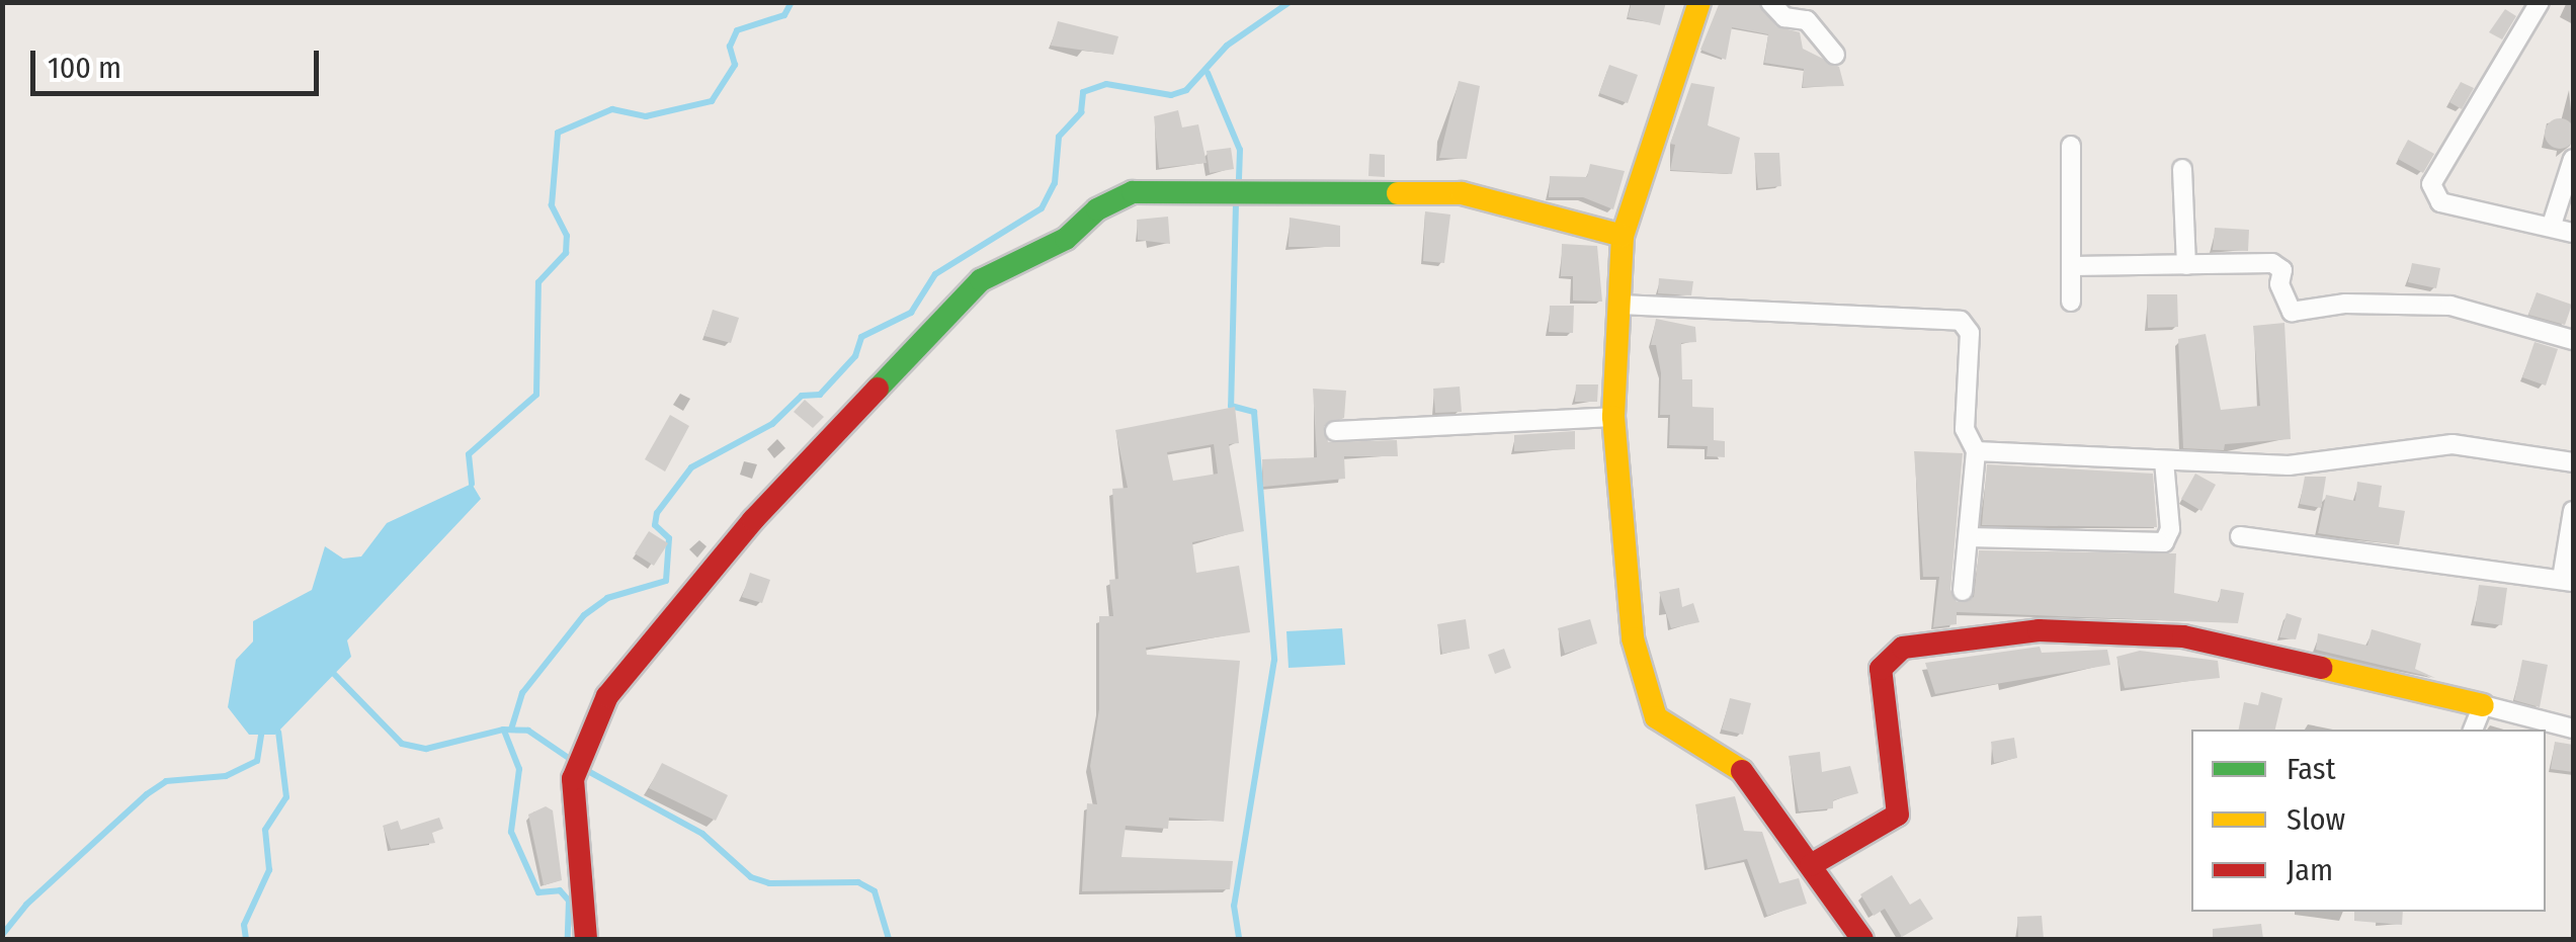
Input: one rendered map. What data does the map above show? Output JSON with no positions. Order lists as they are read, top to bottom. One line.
{"legend":["Fast","Slow","Jam"],"scale_bar":"100 m"}
